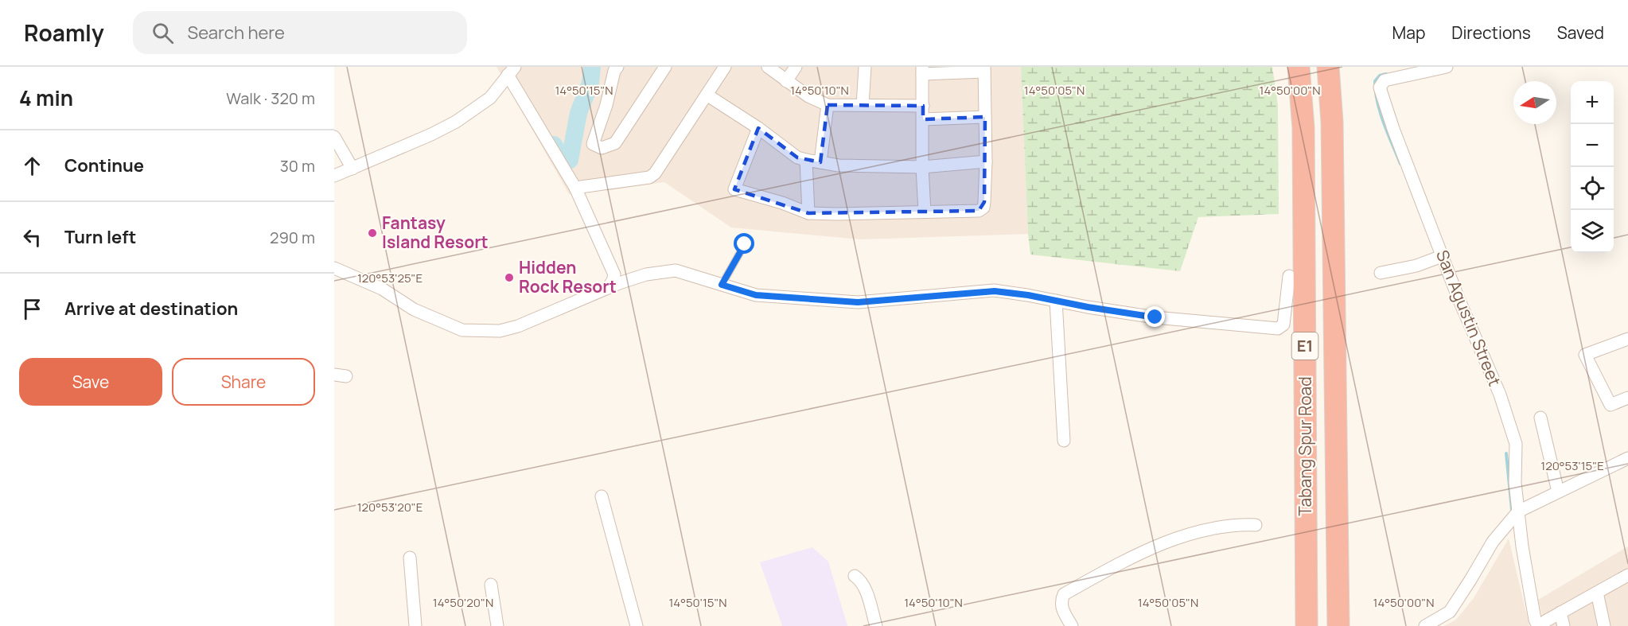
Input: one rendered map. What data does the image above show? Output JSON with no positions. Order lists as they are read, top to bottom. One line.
{"streets":{"highway":["E1","Tabang Spur Road"],"street":["San Agustin Street"]},"places":["Fantasy Island Resort","Hidden Rock Resort"],"north":"left","page":{"header":"Roamly","search":"Search here","nav":["Map","Directions","Saved"],"heading":["4 min","Walk · 320 m"],"map_buttons":["+","−"],"list":[["Continue","30 m"],["Turn left","290 m"],"Arrive at destination"],"buttons":["Save","Share"]},"coordinates":["14°50'15\"N","14°50'10\"N","14°50'05\"N","14°50'00\"N","120°53'25\"E","120°53'15\"E","120°53'20\"E","14°50'20\"N"]}
